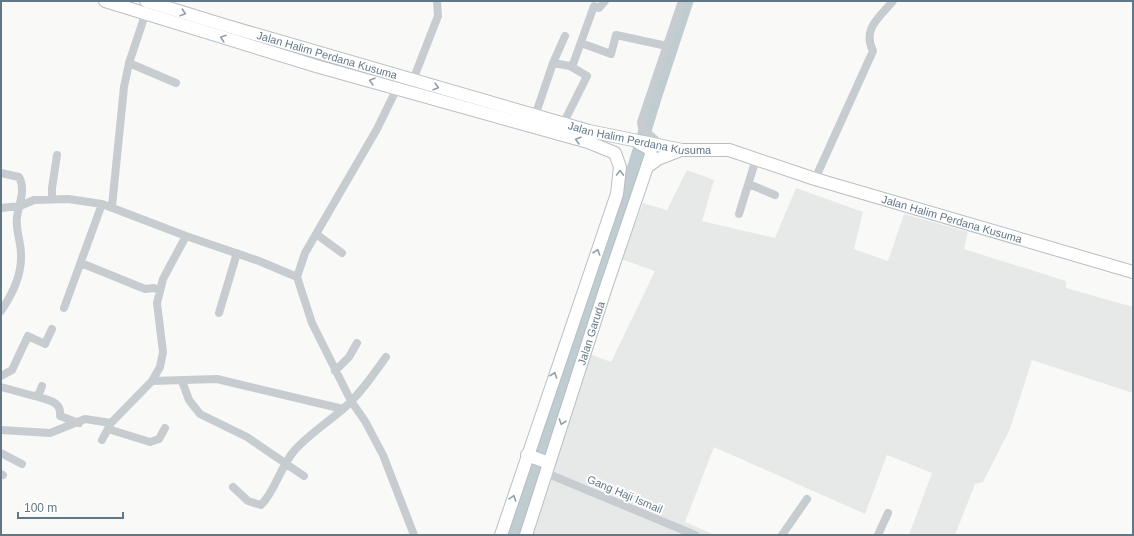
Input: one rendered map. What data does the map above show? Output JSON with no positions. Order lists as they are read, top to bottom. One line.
{"streets":{"main road":["Jalan Halim Perdana Kusuma","Jalan Garuda"],"street":["Gang Haji Ismail"]},"crossings":[["Jalan Halim Perdana Kusuma","Jalan Garuda"],["Jalan Garuda","Gang Haji Ismail"]],"scale_bar":"100 m"}
